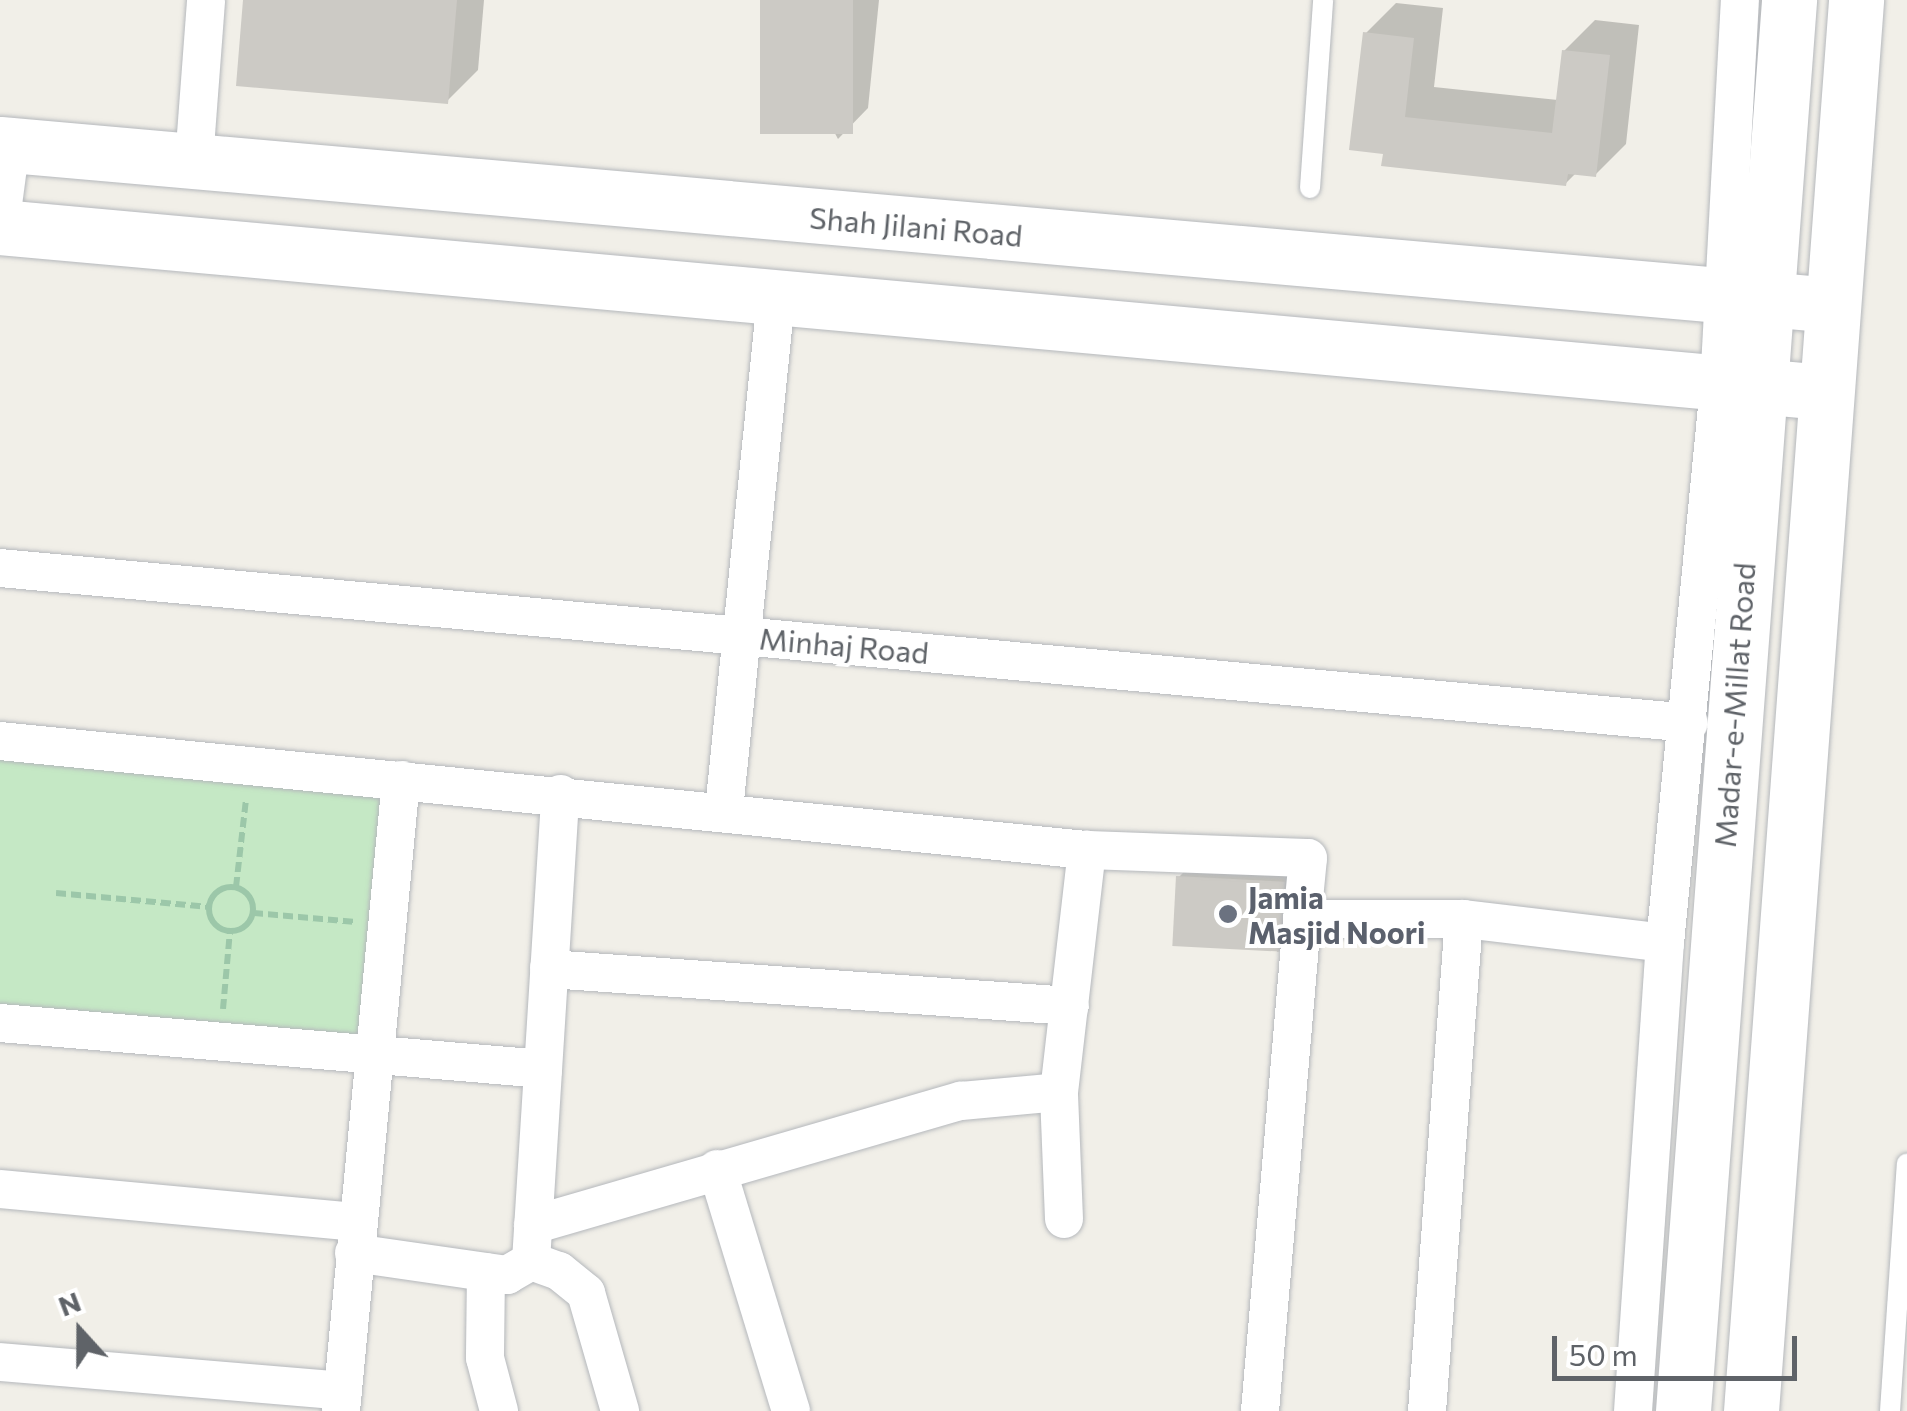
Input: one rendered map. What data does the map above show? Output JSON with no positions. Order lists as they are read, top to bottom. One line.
{"streets":{"street":["Shah Jilani Road","Minhaj Road","Madar-e-Millat Road"]},"crossings":[["Shah Jilani Road","Madar-e-Millat Road"]],"places":["Jamia Masjid Noori"],"scale_bar":"50 m","north":"top"}
